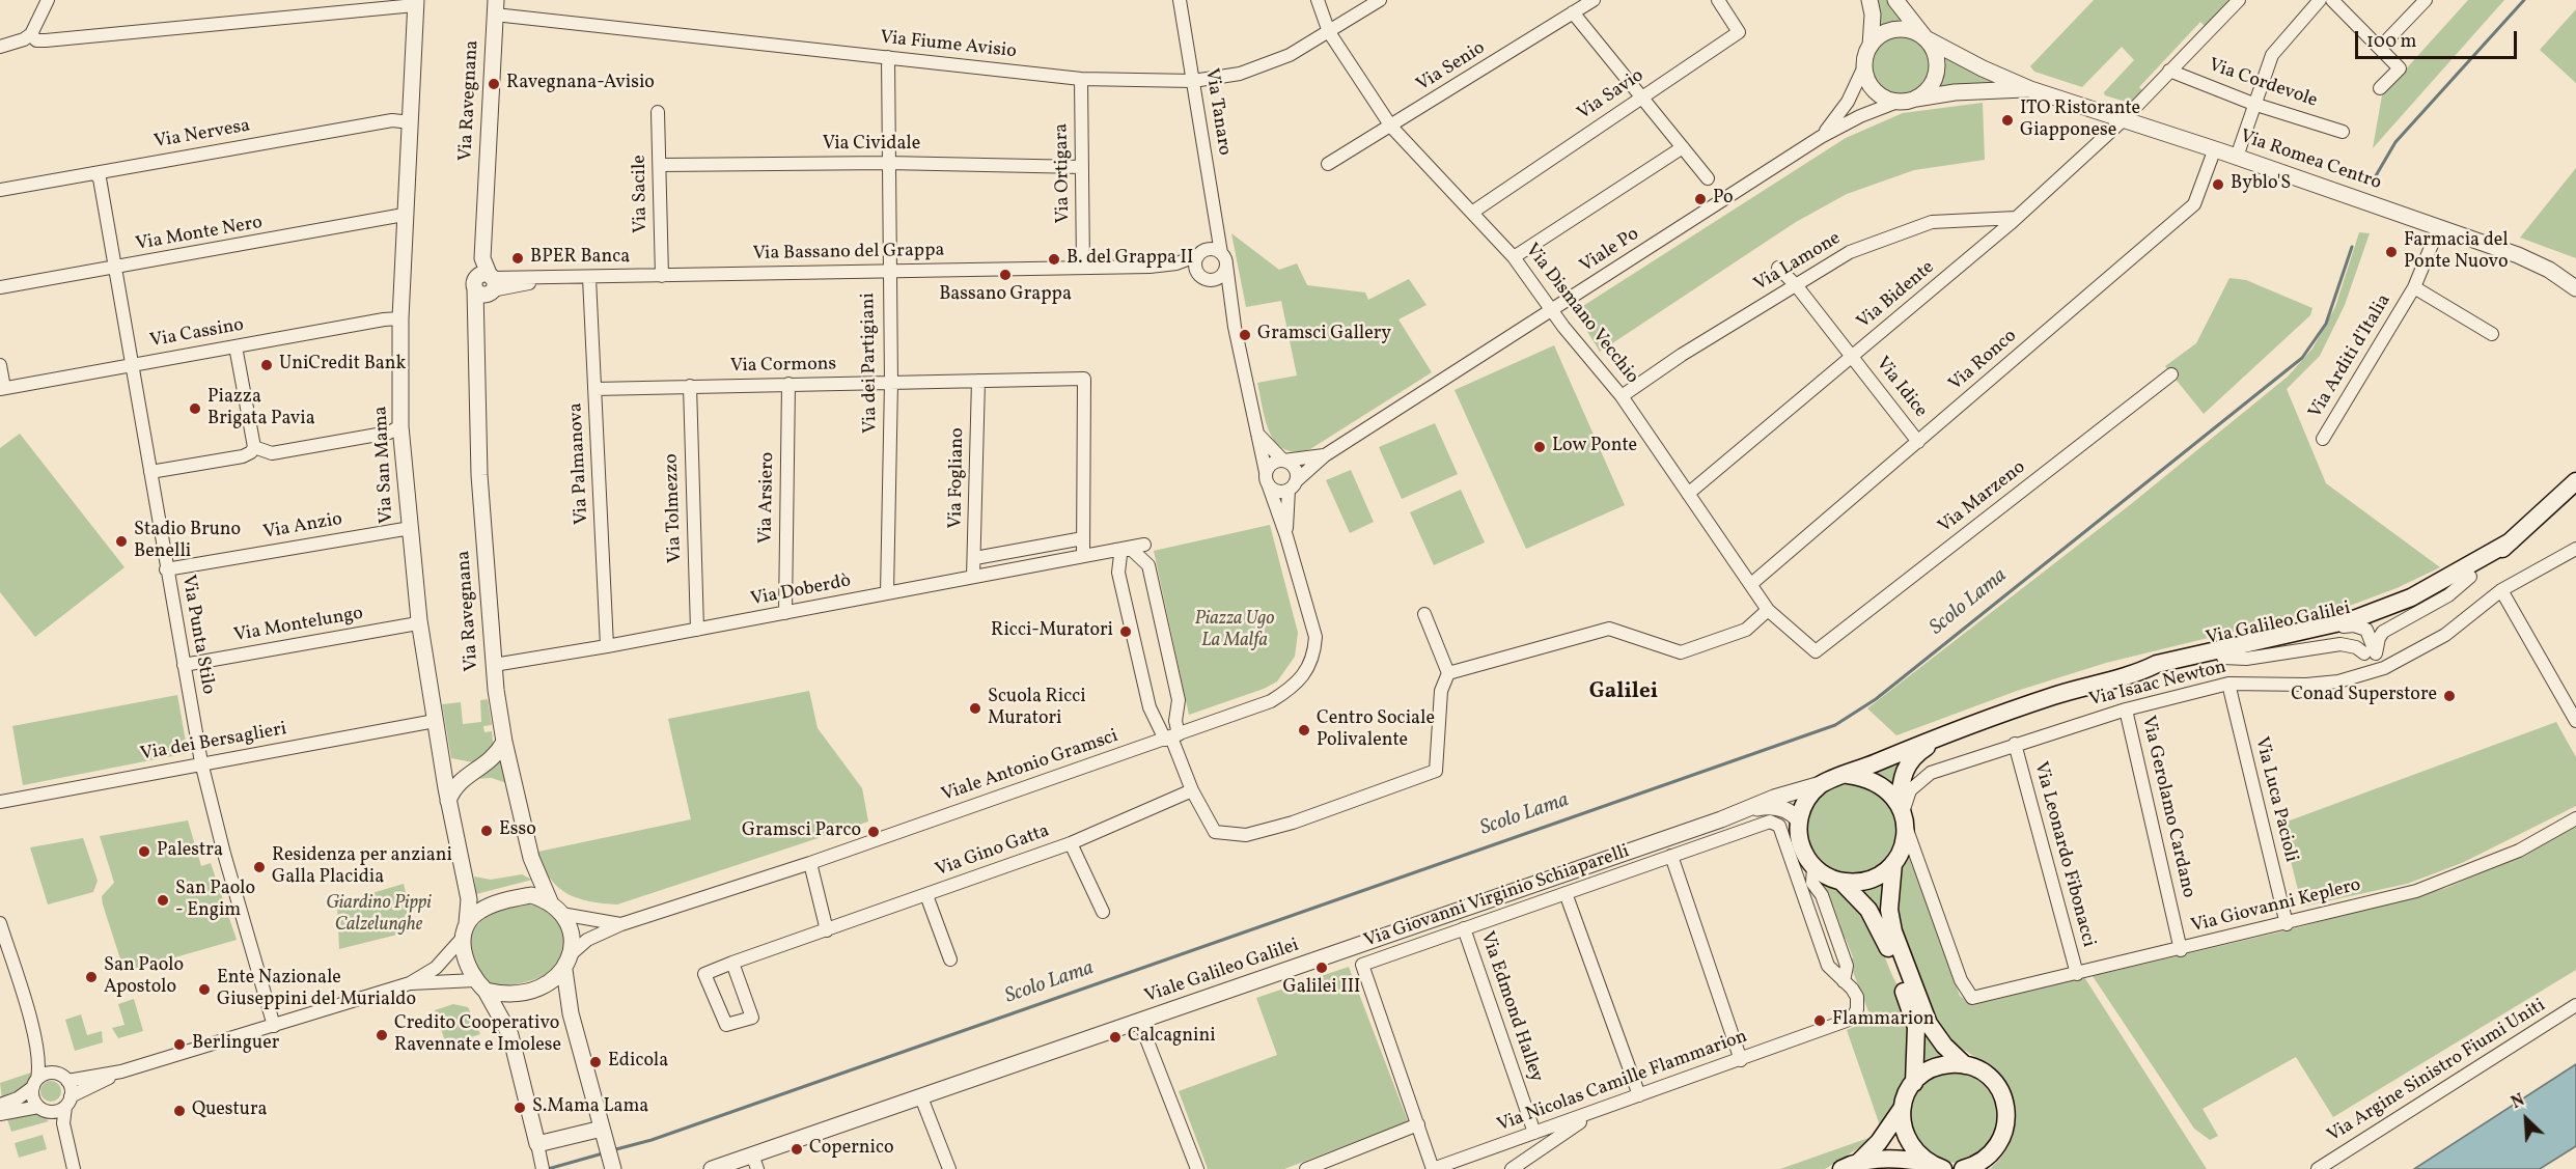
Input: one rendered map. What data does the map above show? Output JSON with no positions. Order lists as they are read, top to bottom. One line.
{"streets":{"main road":["Via Galileo Galilei"],"street":["Via Fiume Avisio","Via Senio","Via Cordevole","Via Savio","Via Ravegnana","Via Tanaro","Via Nervesa","Via Cividale","Via Romea Centro","Via Ortigara","Via Sacile","Via Monte Nero","Viale Po","Via Bassano del Grappa","Via Lamone","Via Bidente","Via Dismano Vecchio","Via Cassino","Via Arditi d'Italia","Via Ronco","Via dei Partigiani","Via Cormons","Via Idice","Via Palmanova","Via San Mama","Via Fogliano","Via Arsiero","Via Marzeno","Via Tolmezzo","Via Anzio","Via Doberdò","Via Montelungo","Via Punta Stilo","Via Isaac Newton","Via dei Bersaglieri","Viale Antonio Gramsci","Via Luca Pacioli","Via Gerolamo Cardano","Via Gino Gatta","Via Leonardo Fibonacci","Via Giovanni Virginio Schiaparelli","Via Giovanni Keplero","Viale Galileo Galilei","Via Edmond Halley","Via Argine Sinistro Fiumi Uniti","Via Nicolas Camille Flammarion"]},"crossings":[["Via Fiume Avisio","Via Ravegnana"],["Via Fiume Avisio","Via Tanaro"],["Via Fiume Avisio","Via Ortigara"],["Via Fiume Avisio","Via Dismano Vecchio"],["Via Fiume Avisio","Via dei Partigiani"],["Via Senio","Via Dismano Vecchio"],["Via Cordevole","Via Bidente"],["Via Savio","Via Dismano Vecchio"],["Via Ravegnana","Via Bassano del Grappa"],["Via Ravegnana","Via San Mama"],["Via Ravegnana","Via Doberdò"],["Via Ravegnana","Viale Antonio Gramsci"],["Via Tanaro","Via Bassano del Grappa"],["Via Nervesa","Via San Mama"],["Via Nervesa","Via Punta Stilo"],["Via Cividale","Via Ortigara"],["Via Cividale","Via Sacile"],["Via Cividale","Via dei Partigiani"],["Via Romea Centro","Viale Po"],["Via Romea Centro","Via Bidente"],["Via Romea Centro","Via Arditi d'Italia"],["Via Romea Centro","Via Ronco"],["Via Ortigara","Via Bassano del Grappa"],["Via Sacile","Via Bassano del Grappa"],["Via Monte Nero","Via San Mama"],["Via Monte Nero","Via Punta Stilo"],["Viale Po","Via Dismano Vecchio"],["Viale Po","Viale Antonio Gramsci"],["Via Bassano del Grappa","Via dei Partigiani"],["Via Bassano del Grappa","Via Palmanova"],["Via Lamone","Via Bidente"],["Via Lamone","Via Dismano Vecchio"],["Via Lamone","Via Idice"],["Via Bidente","Via Dismano Vecchio"],["Via Bidente","Via Idice"],["Via Dismano Vecchio","Via Ronco"],["Via Dismano Vecchio","Via Marzeno"],["Via Cassino","Via San Mama"],["Via Cassino","Via Punta Stilo"],["Via Ronco","Via Idice"],["Via dei Partigiani","Via Cormons"],["Via dei Partigiani","Via Doberdò"],["Via Cormons","Via Palmanova"],["Via Cormons","Via Fogliano"],["Via Cormons","Via Arsiero"],["Via Cormons","Via Tolmezzo"],["Via Palmanova","Via Doberdò"],["Via San Mama","Via Anzio"],["Via San Mama","Via Montelungo"],["Via San Mama","Via dei Bersaglieri"],["Via San Mama","Viale Antonio Gramsci"],["Via Fogliano","Via Doberdò"],["Via Arsiero","Via Doberdò"],["Via Tolmezzo","Via Doberdò"],["Via Anzio","Via Punta Stilo"],["Via Galileo Galilei","Via Isaac Newton"],["Via Galileo Galilei","Via Giovanni Keplero"],["Via Montelungo","Via Punta Stilo"],["Via Punta Stilo","Via dei Bersaglieri"],["Via Isaac Newton","Via Luca Pacioli"],["Via Isaac Newton","Via Gerolamo Cardano"],["Via Isaac Newton","Via Leonardo Fibonacci"],["Via Isaac Newton","Via Giovanni Keplero"],["Via Luca Pacioli","Via Giovanni Keplero"],["Via Gerolamo Cardano","Via Giovanni Keplero"],["Via Leonardo Fibonacci","Via Giovanni Keplero"],["Via Giovanni Virginio Schiaparelli","Via Edmond Halley"],["Via Giovanni Virginio Schiaparelli","Via Nicolas Camille Flammarion"],["Via Edmond Halley","Via Nicolas Camille Flammarion"]],"districts":["Galilei"],"water":["Scolo Lama"],"parks":["Piazza Ugo La Malfa","Giardino Pippi Calzelunghe"],"places":["Ravegnana-Avisio","ITO Ristorante Giapponese","Byblo'S","Po","Farmacia del Ponte Nuovo","BPER Banca","B. del Grappa II","Bassano Grappa","Gramsci Gallery","UniCredit Bank","Piazza Brigata Pavia","Low Ponte","Stadio Bruno Benelli","Ricci-Muratori","Conad Superstore","Scuola Ricci Muratori","Centro Sociale Polivalente","Esso","Gramsci Parco","Palestra","Residenza per anziani Galla Placidia","San Paolo - Engim","Galilei III","San Paolo Apostolo","Ente Nazionale Giuseppini del Murialdo","Flammarion","Credito Cooperativo Ravennate e Imolese","Calcagnini","Berlinguer","Edicola","S.Mama Lama","Questura","Copernico"],"scale_bar":"100 m","north":"top left"}
